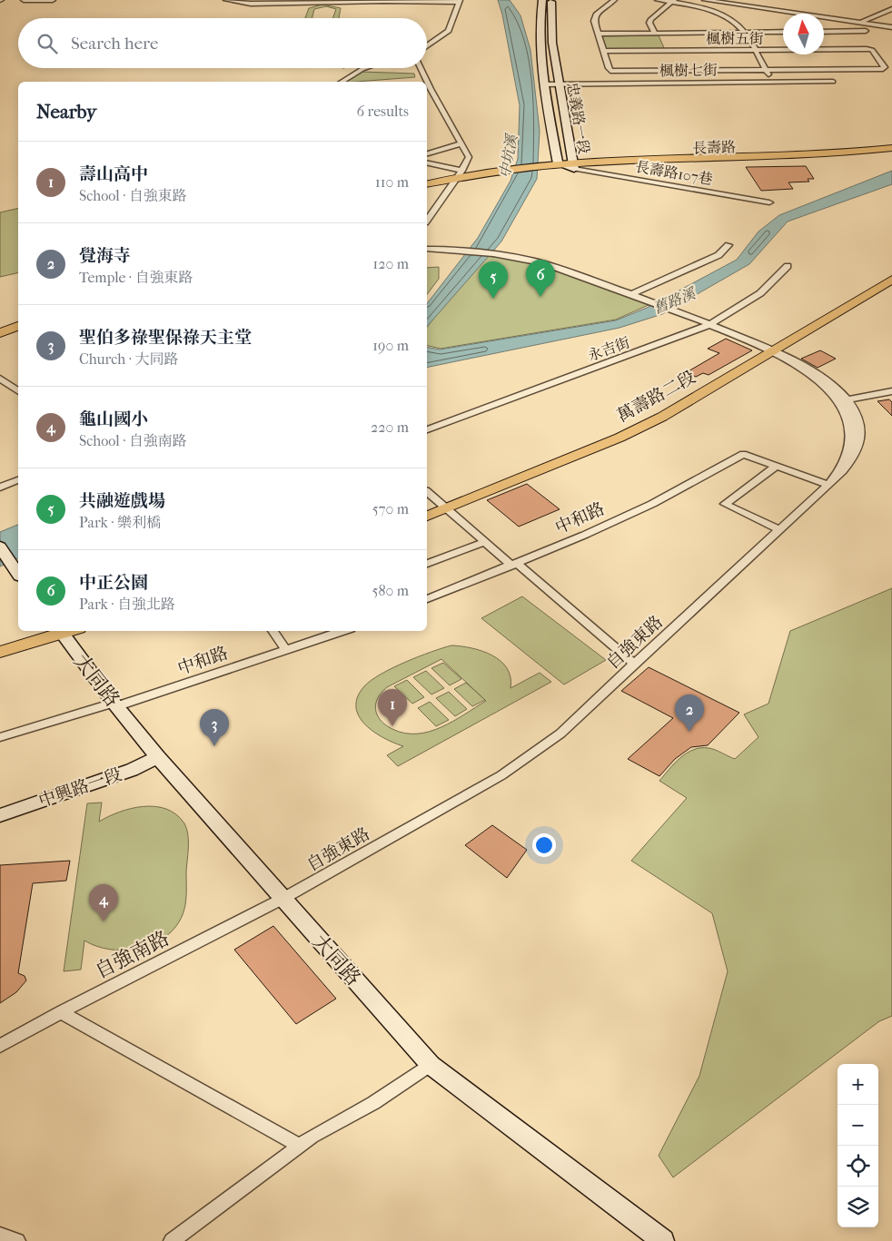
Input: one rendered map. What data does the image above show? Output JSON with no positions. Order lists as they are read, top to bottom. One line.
{"streets":{"main road":["忠義路一段","長壽路","萬壽路二段","大同路","中興路一段"],"street":["楓樹五街","楓樹七街","長壽路107巷","永吉街","中和路","自強東路","自強南路"]},"crossings":[["楓樹七街","忠義路一段"],["忠義路一段","長壽路"],["忠義路一段","長壽路107巷"],["長壽路","長壽路107巷"],["永吉街","自強東路"],["萬壽路二段","自強東路"],["中和路","大同路"],["自強東路","大同路"],["自強東路","自強南路"],["大同路","中興路一段"],["大同路","自強南路"]],"water":["中坑溪","舊路溪"],"north":"top","page":{"search":"Search here","heading":["Nearby","6 results"],"list":[{"mark":"1","name":"壽山高中","note":"School · 自強東路","value":"110 m"},{"mark":"2","name":"覺海寺","note":"Temple · 自強東路","value":"120 m"},{"mark":"3","name":"聖伯多祿聖保祿天主堂","note":"Church · 大同路","value":"190 m"},{"mark":"4","name":"龜山國小","note":"School · 自強南路","value":"220 m"},{"mark":"5","name":"共融遊戲場","note":"Park · 樂利橋","value":"570 m"},{"mark":"6","name":"中正公園","note":"Park · 自強北路","value":"580 m"}],"pins":["6","5","1","2","3","4"],"map_buttons":["+","−"]}}
